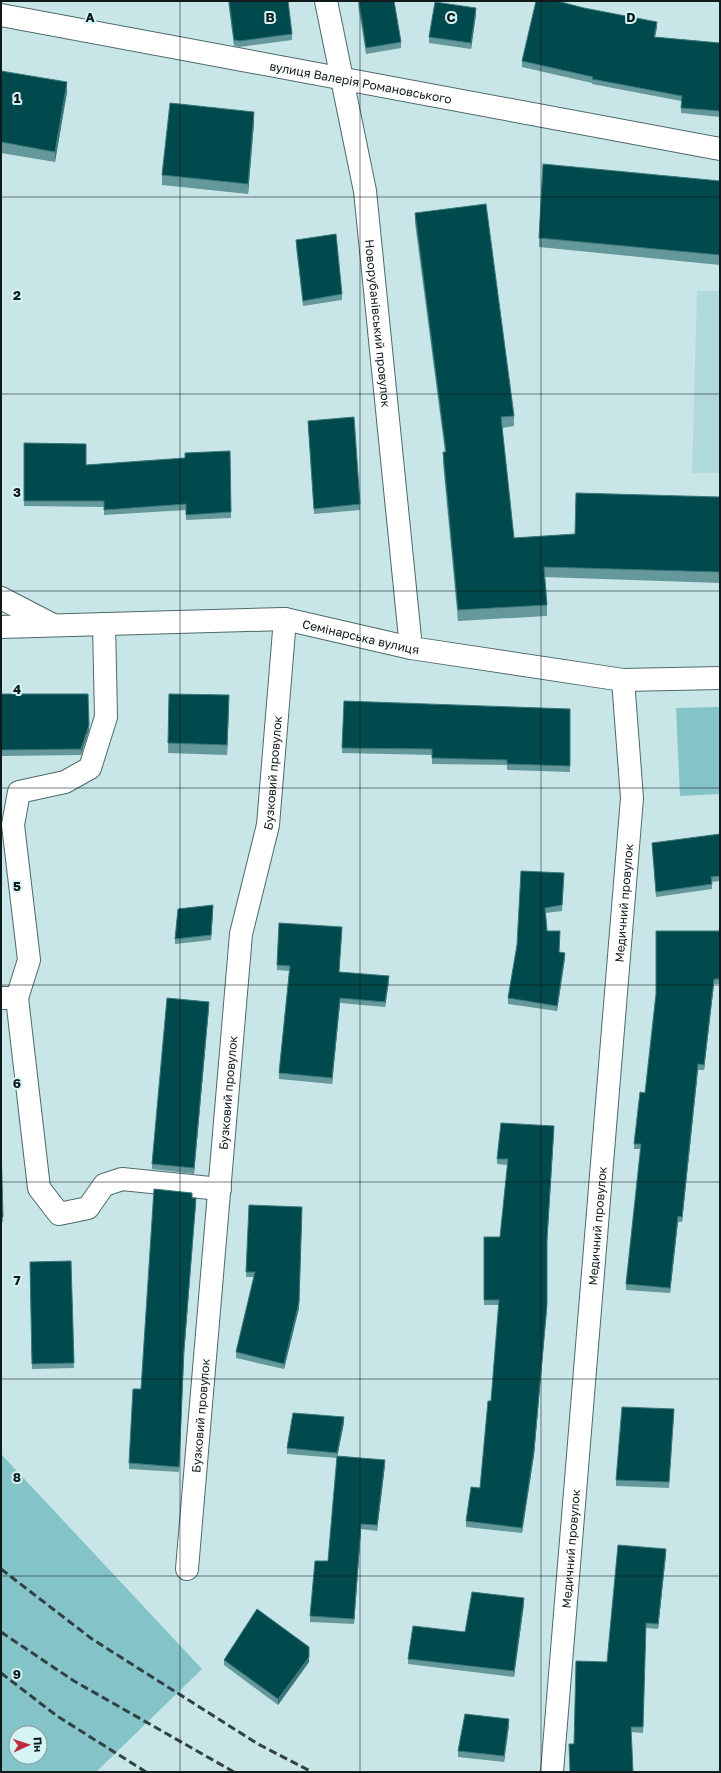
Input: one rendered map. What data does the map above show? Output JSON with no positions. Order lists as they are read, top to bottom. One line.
{"streets":{"street":["вулиця Валерія Романовського","Новорубанівський провулок","Семінарська вулиця","Бузковий провулок","Медичний провулок"]},"crossings":[["вулиця Валерія Романовського","Новорубанівський провулок"],["Новорубанівський провулок","Семінарська вулиця"],["Семінарська вулиця","Бузковий провулок"],["Семінарська вулиця","Медичний провулок"]],"north":"right","grid":{"columns":["A","B","C","D"],"rows":["1","2","3","4","5","6","7","8","9"]}}
